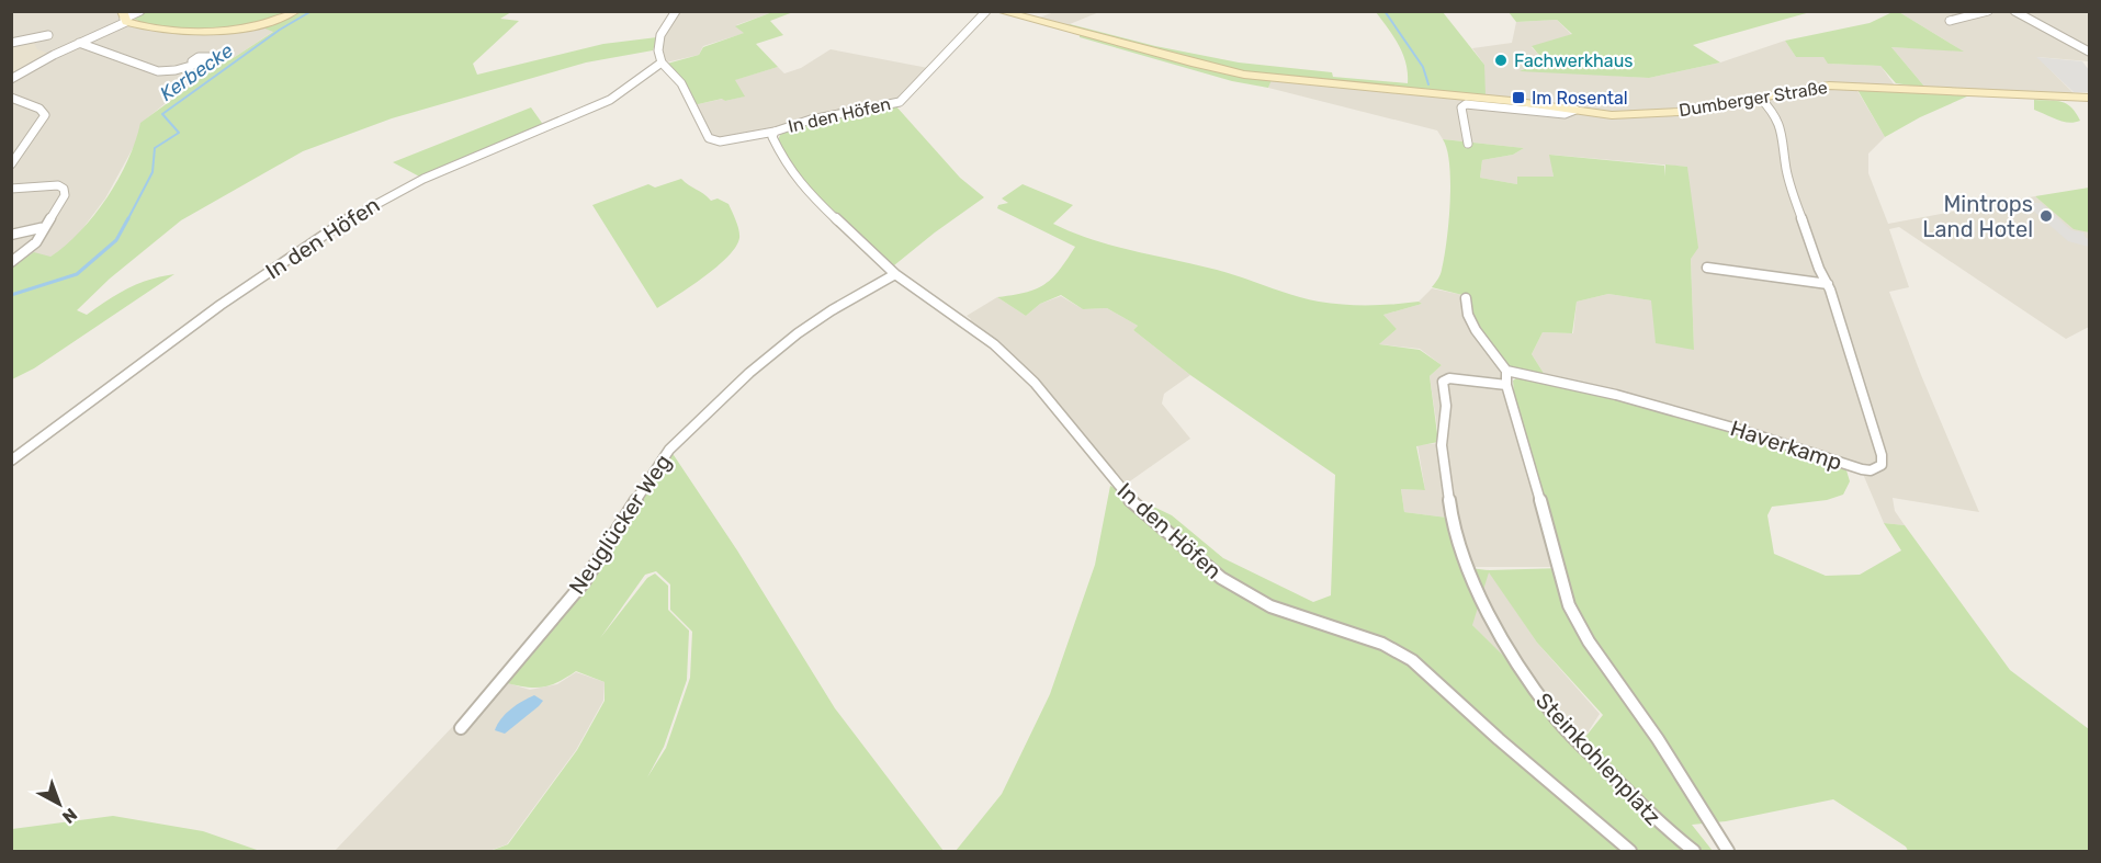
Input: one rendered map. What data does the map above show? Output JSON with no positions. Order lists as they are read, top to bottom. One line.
{"streets":{"main road":["Dumberger Straße"],"street":["In den Höfen","Haverkamp","Neuglücker Weg","Steinkohlenplatz"]},"crossings":[["Dumberger Straße","Haverkamp"],["In den Höfen","Neuglücker Weg"],["Haverkamp","Steinkohlenplatz"]],"water":["Kerbecke"],"places":{"other":["Fachwerkhaus","Mintrops Land Hotel"],"transit":["Im Rosental"]},"north":"bottom right"}
